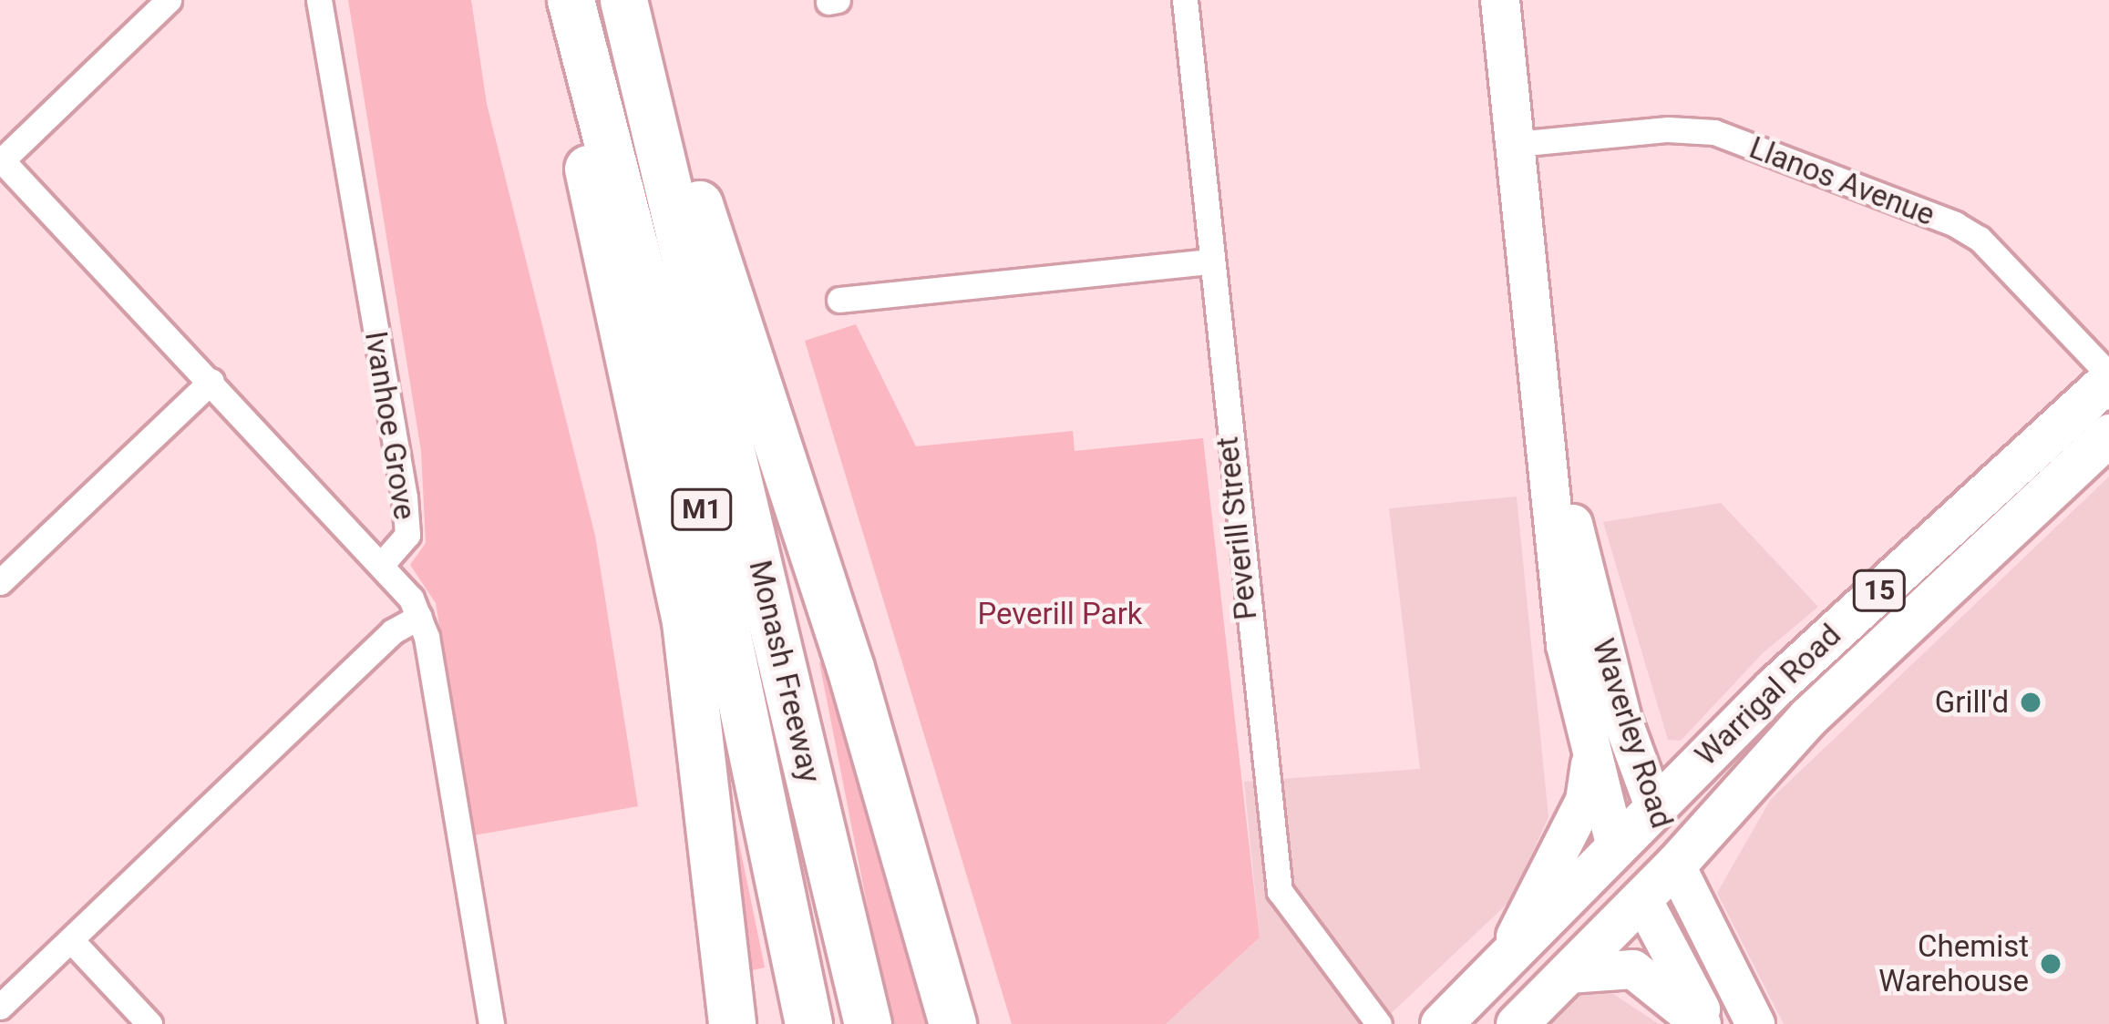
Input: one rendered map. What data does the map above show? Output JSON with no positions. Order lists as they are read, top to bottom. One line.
{"streets":{"highway":["M1","15","Monash Freeway","Warrigal Road","Waverley Road"],"street":["Llanos Avenue","Ivanhoe Grove","Peverill Street"]},"crossings":[["Llanos Avenue","Warrigal Road"],["Llanos Avenue","Waverley Road"],["Warrigal Road","Waverley Road"]],"parks":["Peverill Park"],"places":["Grill'd","Chemist Warehouse"]}
